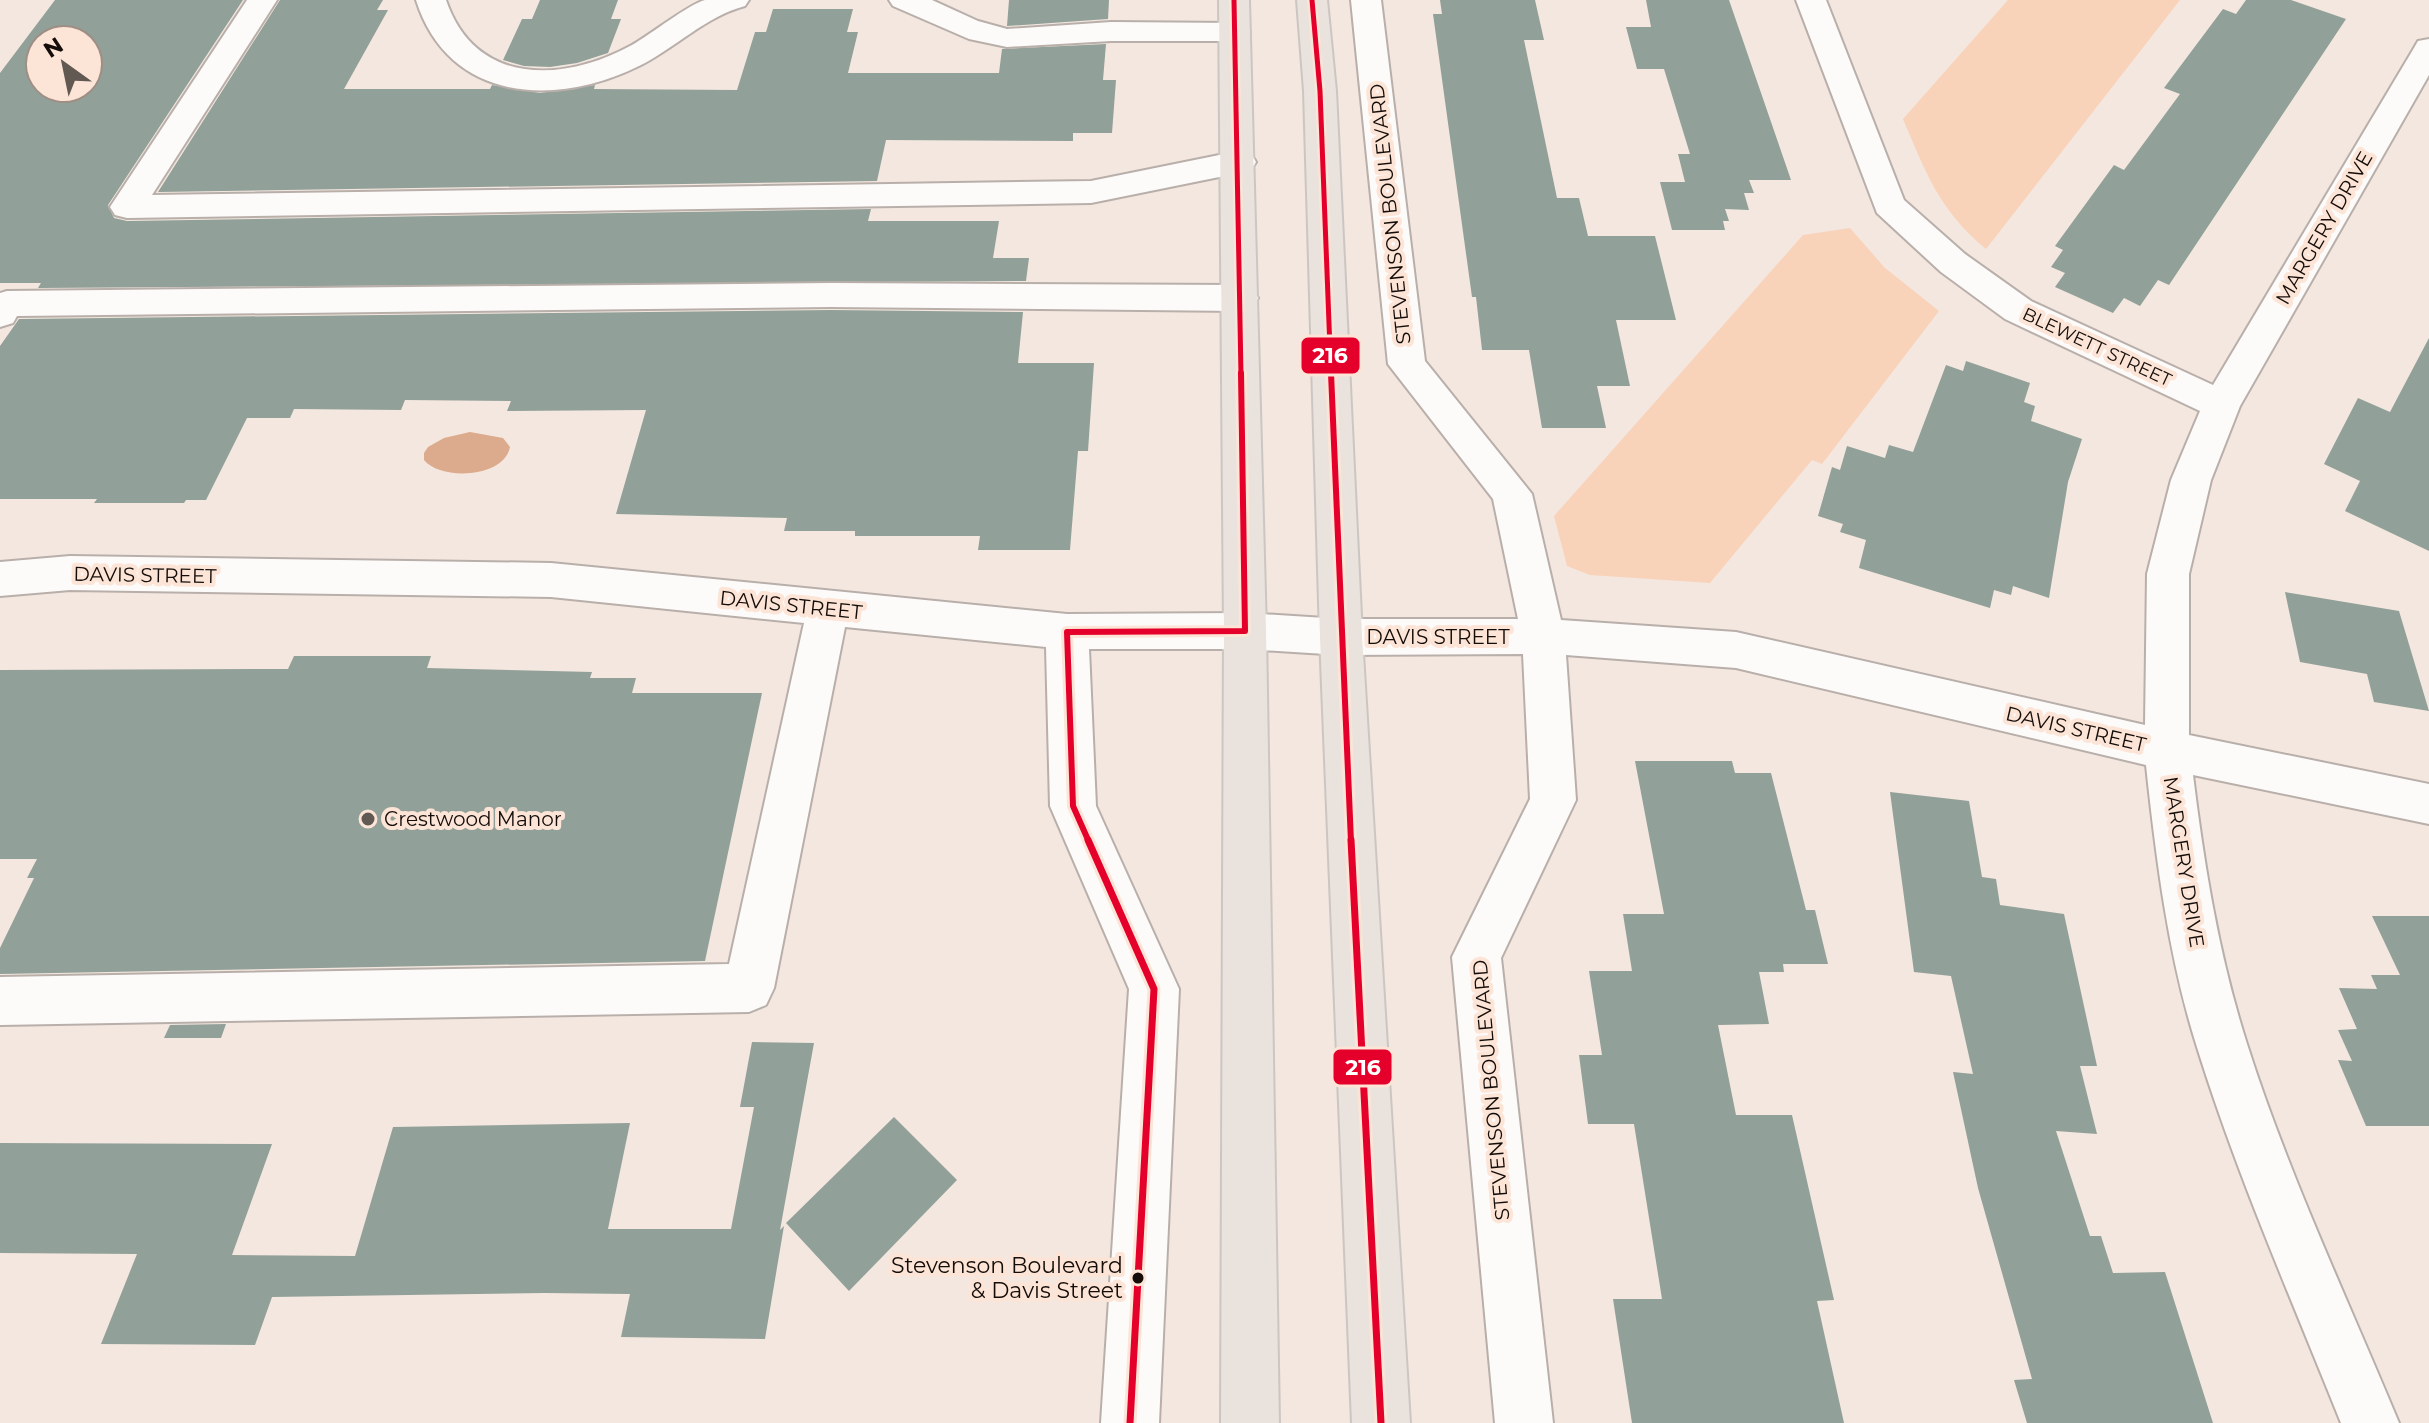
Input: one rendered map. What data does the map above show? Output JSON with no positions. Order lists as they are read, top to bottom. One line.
{"streets":{"street":["STEVENSON BOULEVARD","MARGERY DRIVE","BLEWETT STREET","DAVIS STREET"]},"crossings":[["STEVENSON BOULEVARD","DAVIS STREET"],["MARGERY DRIVE","BLEWETT STREET"],["MARGERY DRIVE","DAVIS STREET"]],"places":["Crestwood Manor","Stevenson Boulevard & Davis Street"],"lines":["transit line 216"],"north":"top left"}
